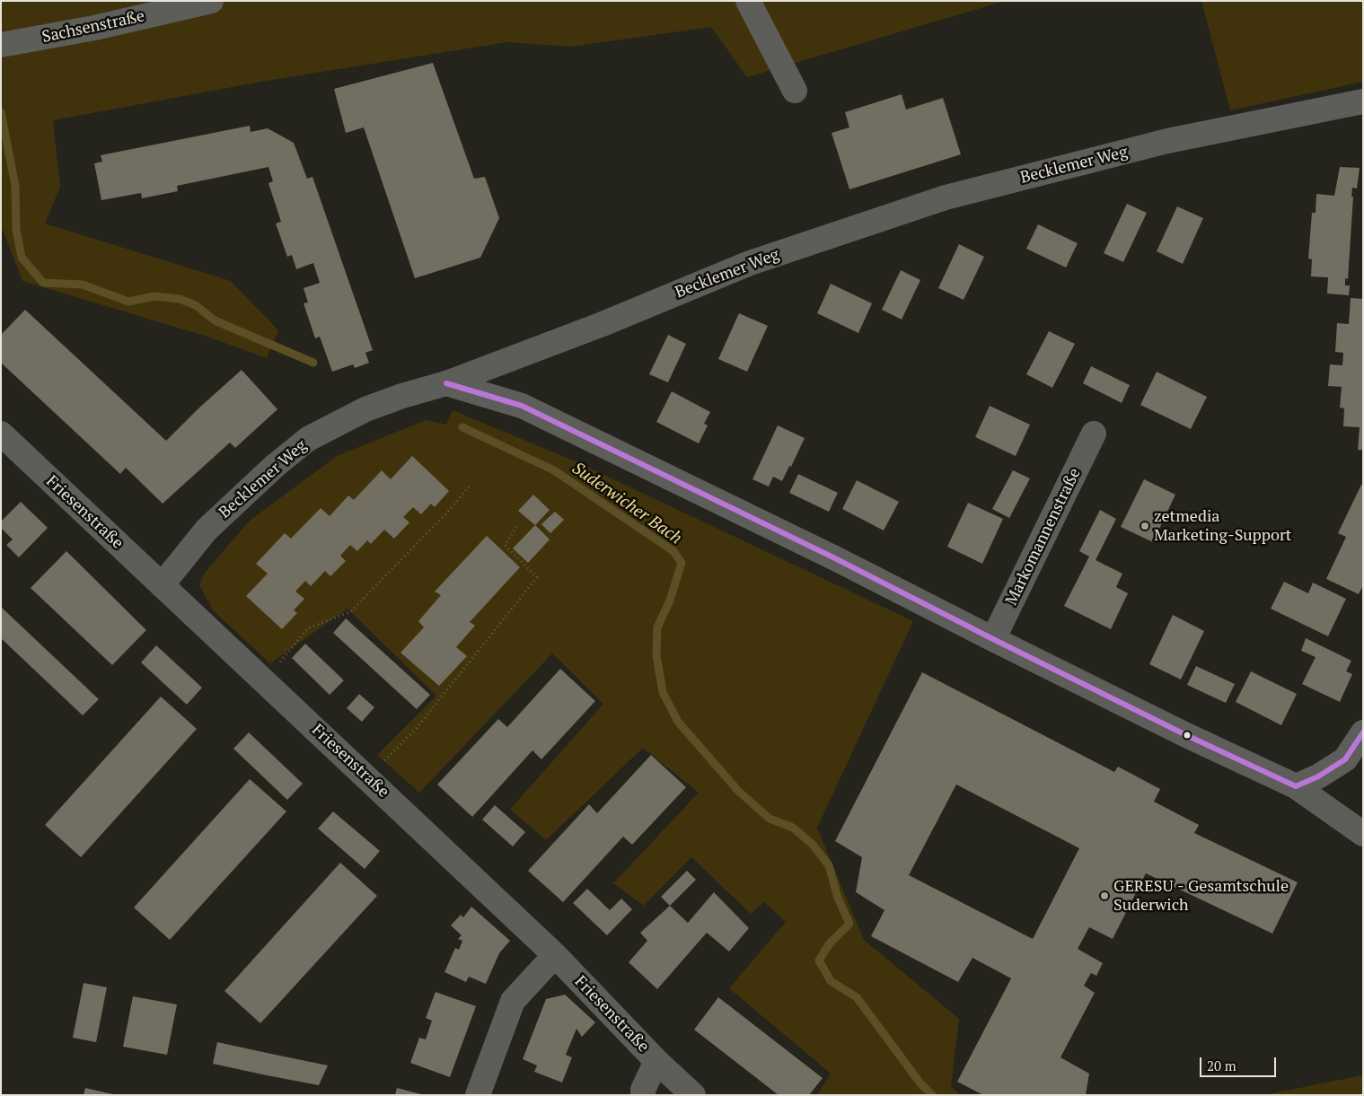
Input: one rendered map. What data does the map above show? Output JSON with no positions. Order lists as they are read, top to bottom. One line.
{"streets":{"street":["Sachsenstraße","Becklemer Weg","Friesenstraße","Markomannenstraße"]},"crossings":[["Becklemer Weg","Friesenstraße"]],"water":["Suderwicher Bach"],"places":["zetmedia Marketing-Support","GERESU - Gesamtschule Suderwich"],"scale_bar":"20 m"}
